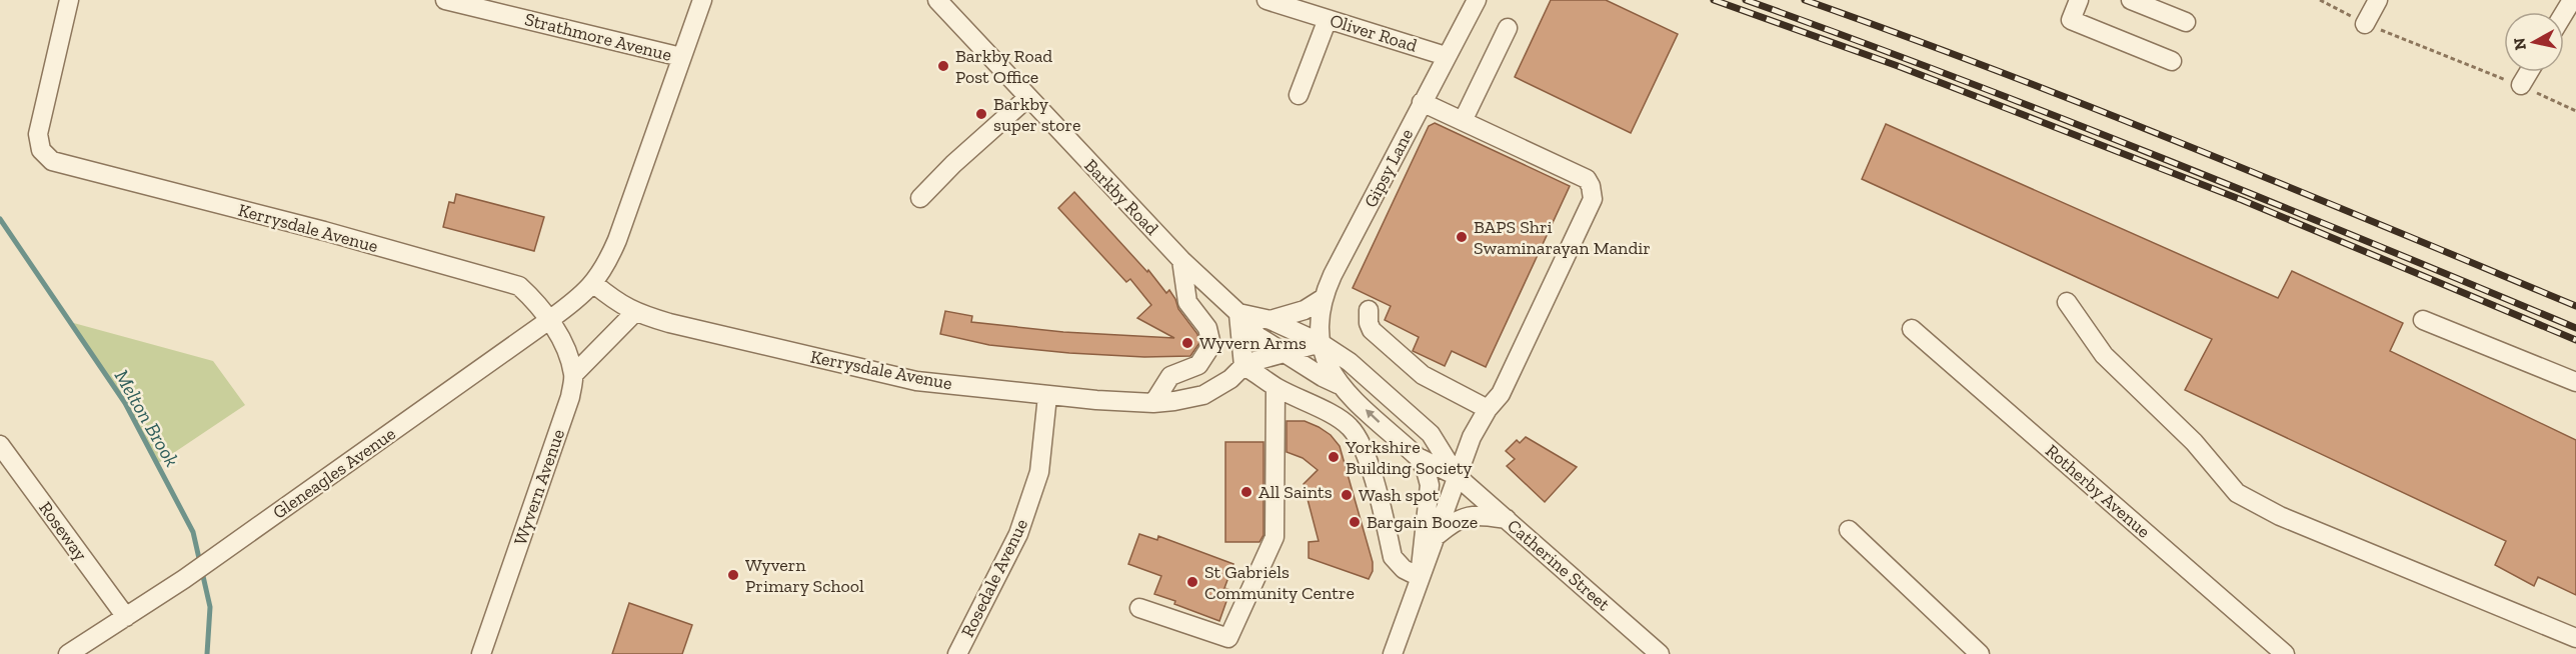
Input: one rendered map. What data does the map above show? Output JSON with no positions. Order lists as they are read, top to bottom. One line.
{"streets":{"street":["Oliver Road","Strathmore Avenue","Gipsy Lane","Barkby Road","Kerrysdale Avenue","Gleneagles Avenue","Wyvern Avenue","Rotherby Avenue","Roseway","Catherine Street","Rosedale Avenue"]},"crossings":[["Oliver Road","Gipsy Lane"],["Gipsy Lane","Barkby Road"],["Gipsy Lane","Kerrysdale Avenue"],["Gipsy Lane","Catherine Street"],["Barkby Road","Kerrysdale Avenue"],["Kerrysdale Avenue","Gleneagles Avenue"],["Kerrysdale Avenue","Wyvern Avenue"],["Kerrysdale Avenue","Rosedale Avenue"],["Gleneagles Avenue","Wyvern Avenue"],["Gleneagles Avenue","Roseway"]],"water":["Melton Brook"],"places":["Barkby Road Post Office","Barkby super store","BAPS Shri Swaminarayan Mandir","Wyvern Arms","Yorkshire Building Society","All Saints","Wash spot","Bargain Booze","Wyvern Primary School","St Gabriels Community Centre"],"north":"left"}
